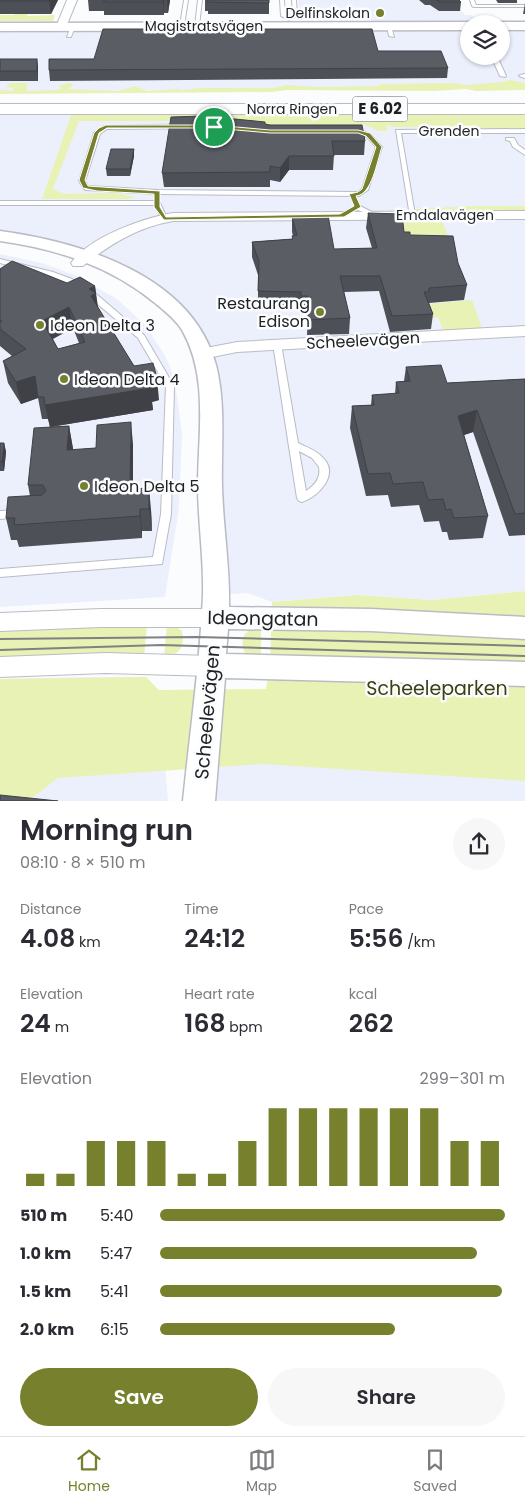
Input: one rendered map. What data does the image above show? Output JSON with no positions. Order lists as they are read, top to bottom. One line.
{"streets":{"main road":["Norra Ringen","E 6.02"],"street":["Magistratsvägen","Emdalavägen","Scheelevägen","Ideongatan"],"lane":["Grenden"]},"crossings":[["Grenden","Emdalavägen"],["Scheelevägen","Ideongatan"]],"parks":["Scheeleparken"],"places":["Delfinskolan","Restaurang Edison","Ideon Delta 3","Ideon Delta 4","Ideon Delta 5"],"page":{"heading":["Morning run","08:10 · 8 × 510 m"],"stats":[["Distance","4.08 km"],["Time","24:12"],["Pace","5:56 /km"],["Elevation","24 m"],["Heart rate","168 bpm"],["kcal","262"]],"chart":["Elevation","299–301 m"],"list":[{"name":"510 m","note":"5:40"},{"name":"1.0 km","note":"5:47"},{"name":"1.5 km","note":"5:41"},{"name":"2.0 km","note":"6:15"}],"buttons":["Save","Share"],"tabs":["Home","Map","Saved"]}}
